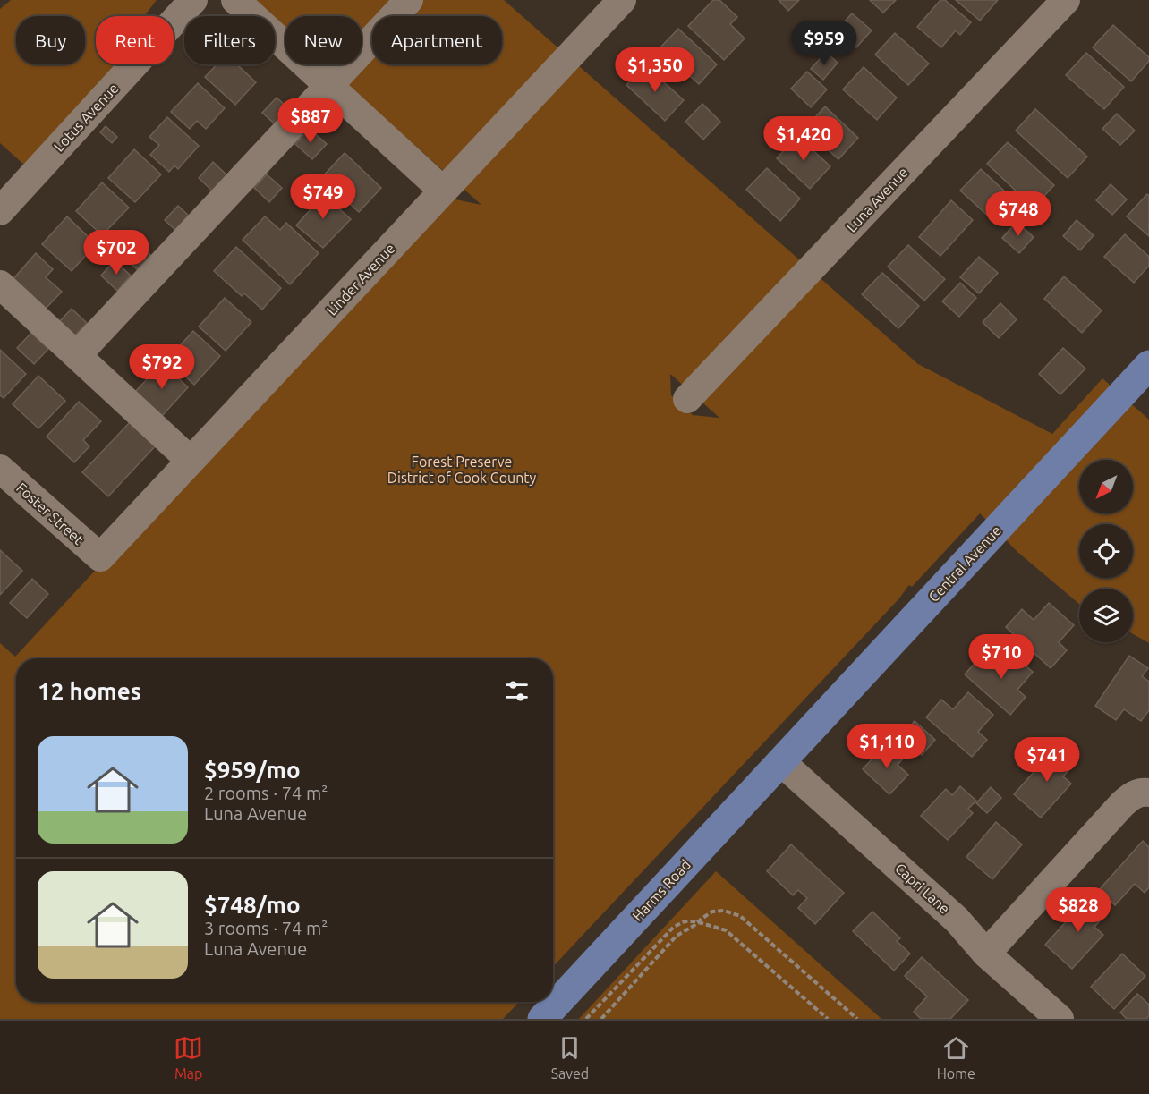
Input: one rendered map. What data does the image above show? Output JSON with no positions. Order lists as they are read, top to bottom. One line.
{"streets":{"main road":["Central Avenue","Harms Road"],"street":["Lotus Avenue","Luna Avenue","Linder Avenue","Foster Street","Capri Lane"]},"crossings":[["Linder Avenue","Foster Street"],["Central Avenue","Capri Lane"],["Central Avenue","Harms Road"],["Capri Lane","Harms Road"]],"parks":["Forest Preserve District of Cook County"],"north":"bottom left","page":{"chip":["Buy","Rent","Filters","New","Apartment"],"price":["$959","$1,350","$887","$1,420","$749","$748","$702","$792","$710","$1,110","$741","$828"],"heading":"12 homes","list":[{"name":"$959/mo","note":"2 rooms · 74 m² · Luna Avenue"},{"name":"$748/mo","note":"3 rooms · 74 m² · Luna Avenue"}],"tabs":["Map","Saved","Home"]}}
